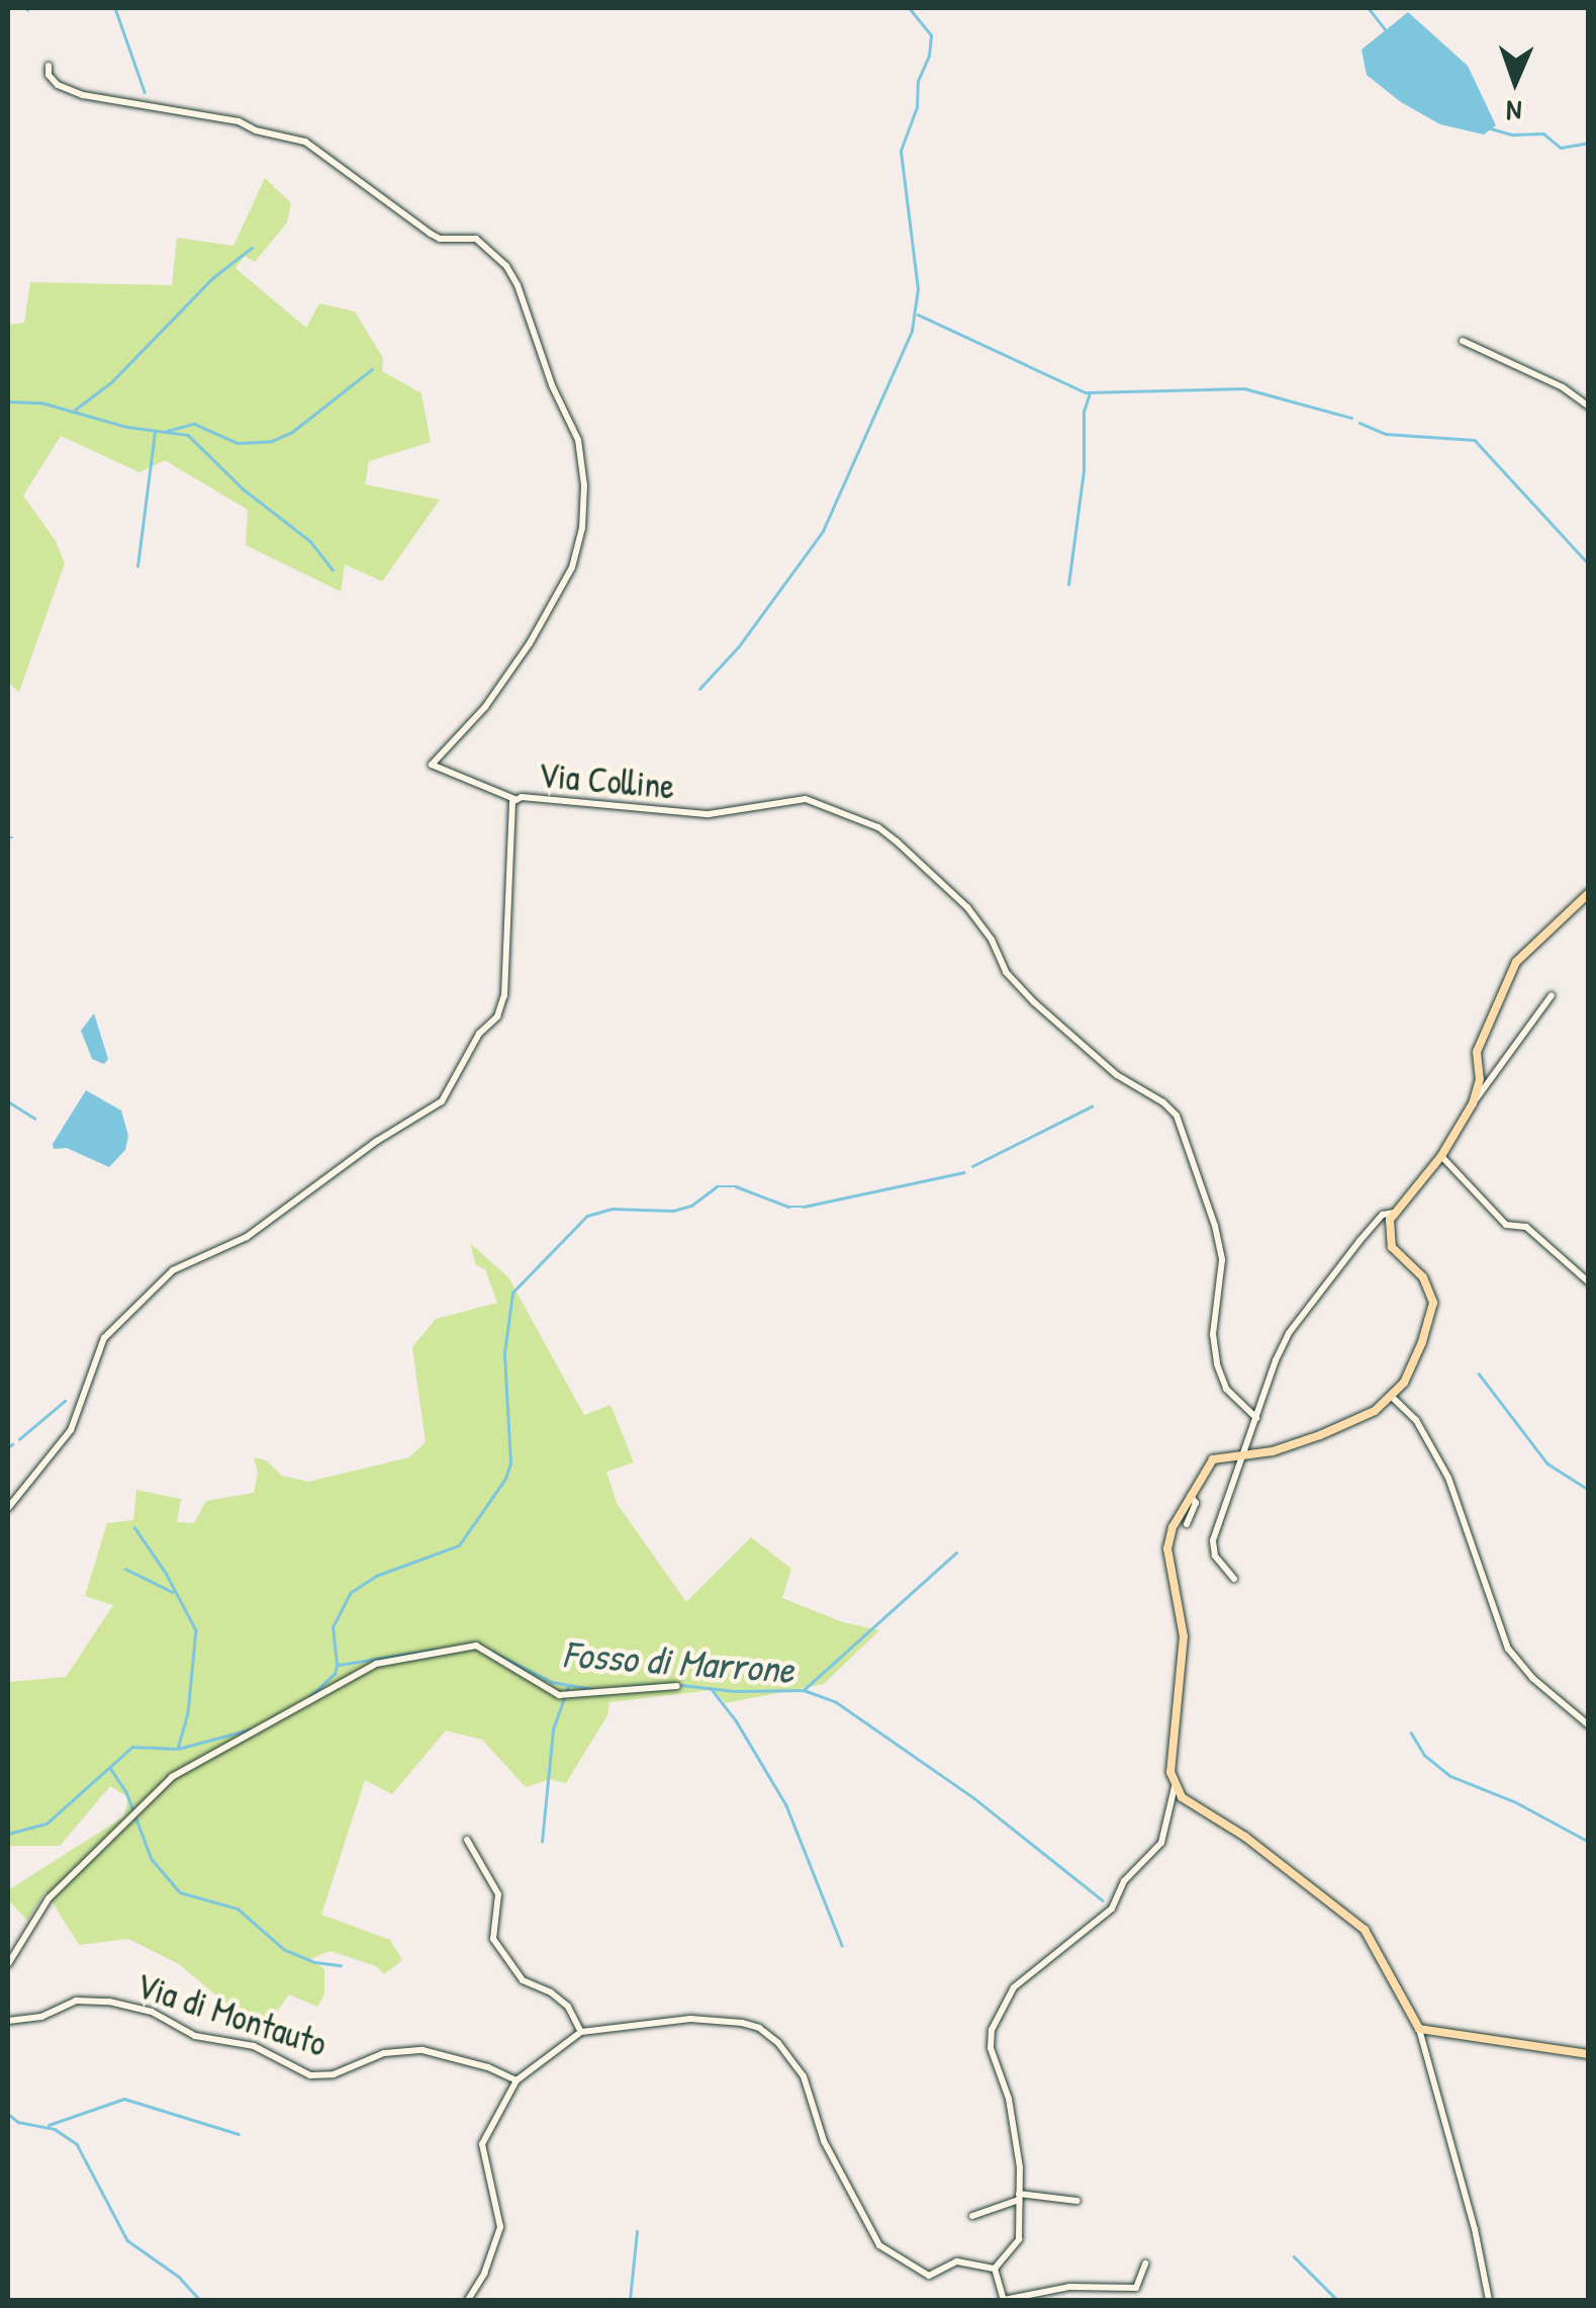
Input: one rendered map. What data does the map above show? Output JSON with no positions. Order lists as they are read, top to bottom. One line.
{"streets":{"street":["Via Colline","Via di Montauto"]},"water":["Fosso di Marrone"],"north":"bottom"}
